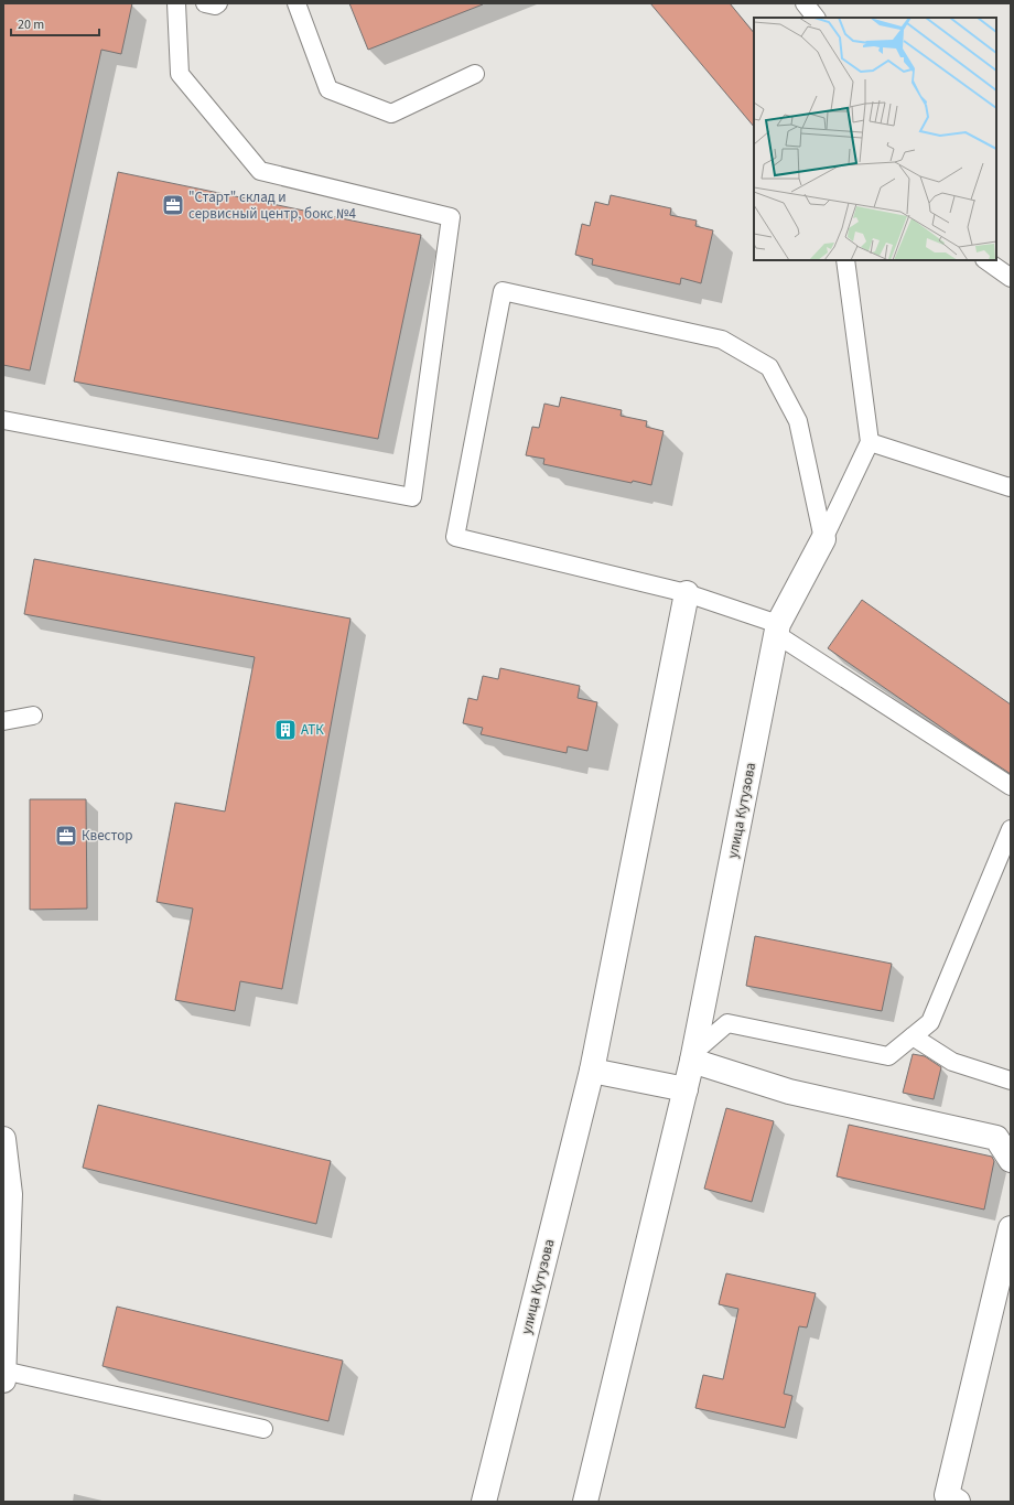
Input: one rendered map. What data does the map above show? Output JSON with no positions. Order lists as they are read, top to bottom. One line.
{"streets":{"street":["улица Кутузова"]},"places":{"office":["\"Старт\" склад и сервисный центр, бокс №4","Квестор"],"building":["АТК"]},"scale_bar":"20 m"}
